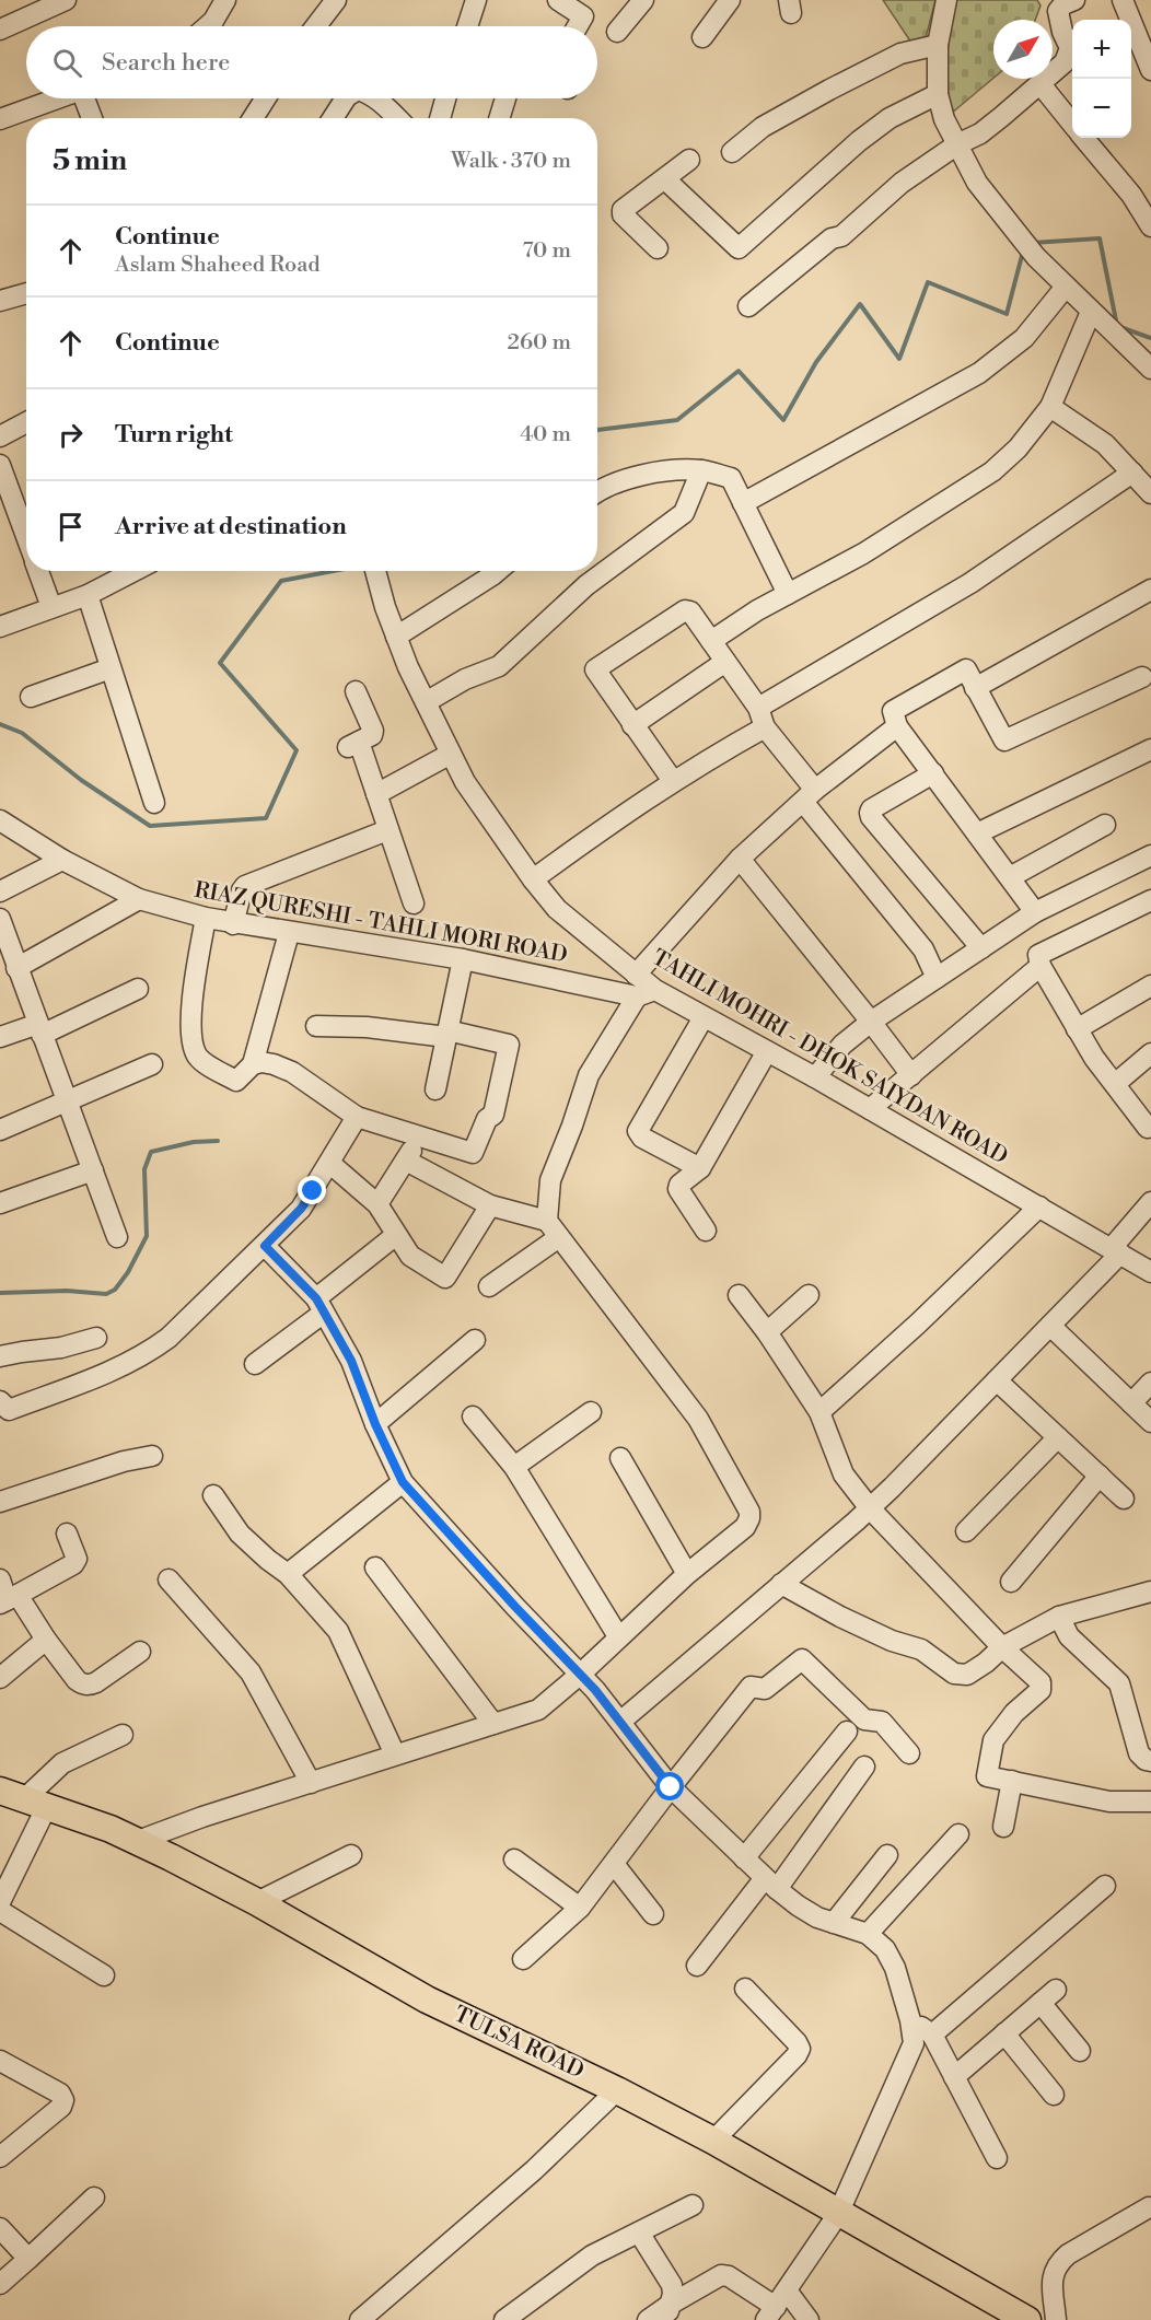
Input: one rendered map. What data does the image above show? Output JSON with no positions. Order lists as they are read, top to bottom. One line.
{"streets":{"main road":["TULSA ROAD"],"street":["RIAZ QURESHI - TAHLI MORI ROAD","TAHLI MOHRI - DHOK SAIYDAN ROAD"]},"crossings":[["RIAZ QURESHI - TAHLI MORI ROAD","TAHLI MOHRI - DHOK SAIYDAN ROAD"]],"north":"top right","page":{"map_buttons":["+","−"],"search":"Search here","heading":["5 min","Walk · 370 m"],"list":[["Continue","Aslam Shaheed Road","70 m"],["Continue","260 m"],["Turn right","40 m"],"Arrive at destination"]}}
